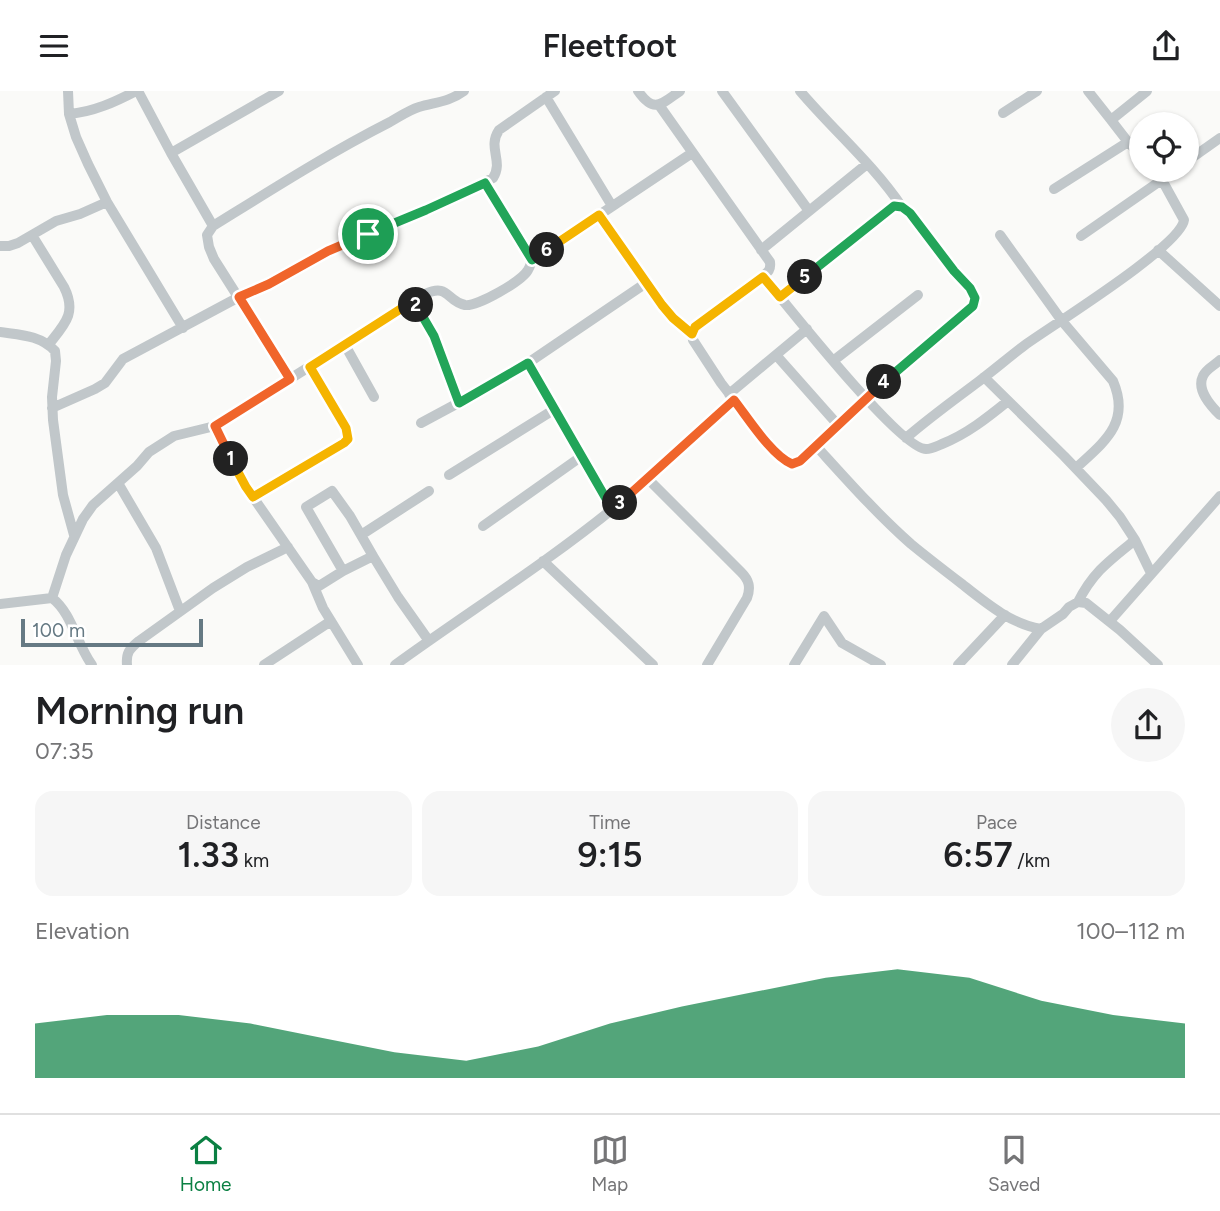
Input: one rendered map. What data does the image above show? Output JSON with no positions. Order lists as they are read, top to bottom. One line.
{"scale_bar":"100 m","page":{"header":"Fleetfoot","pins":["6","5","2","4","1","3"],"scale":"100 m","heading":["Morning run","07:35"],"stats":[["Distance","1.33 km"],["Time","9:15"],["Pace","6:57 /km"]],"chart":["Elevation","100–112 m"],"tabs":["Home","Map","Saved"]}}
